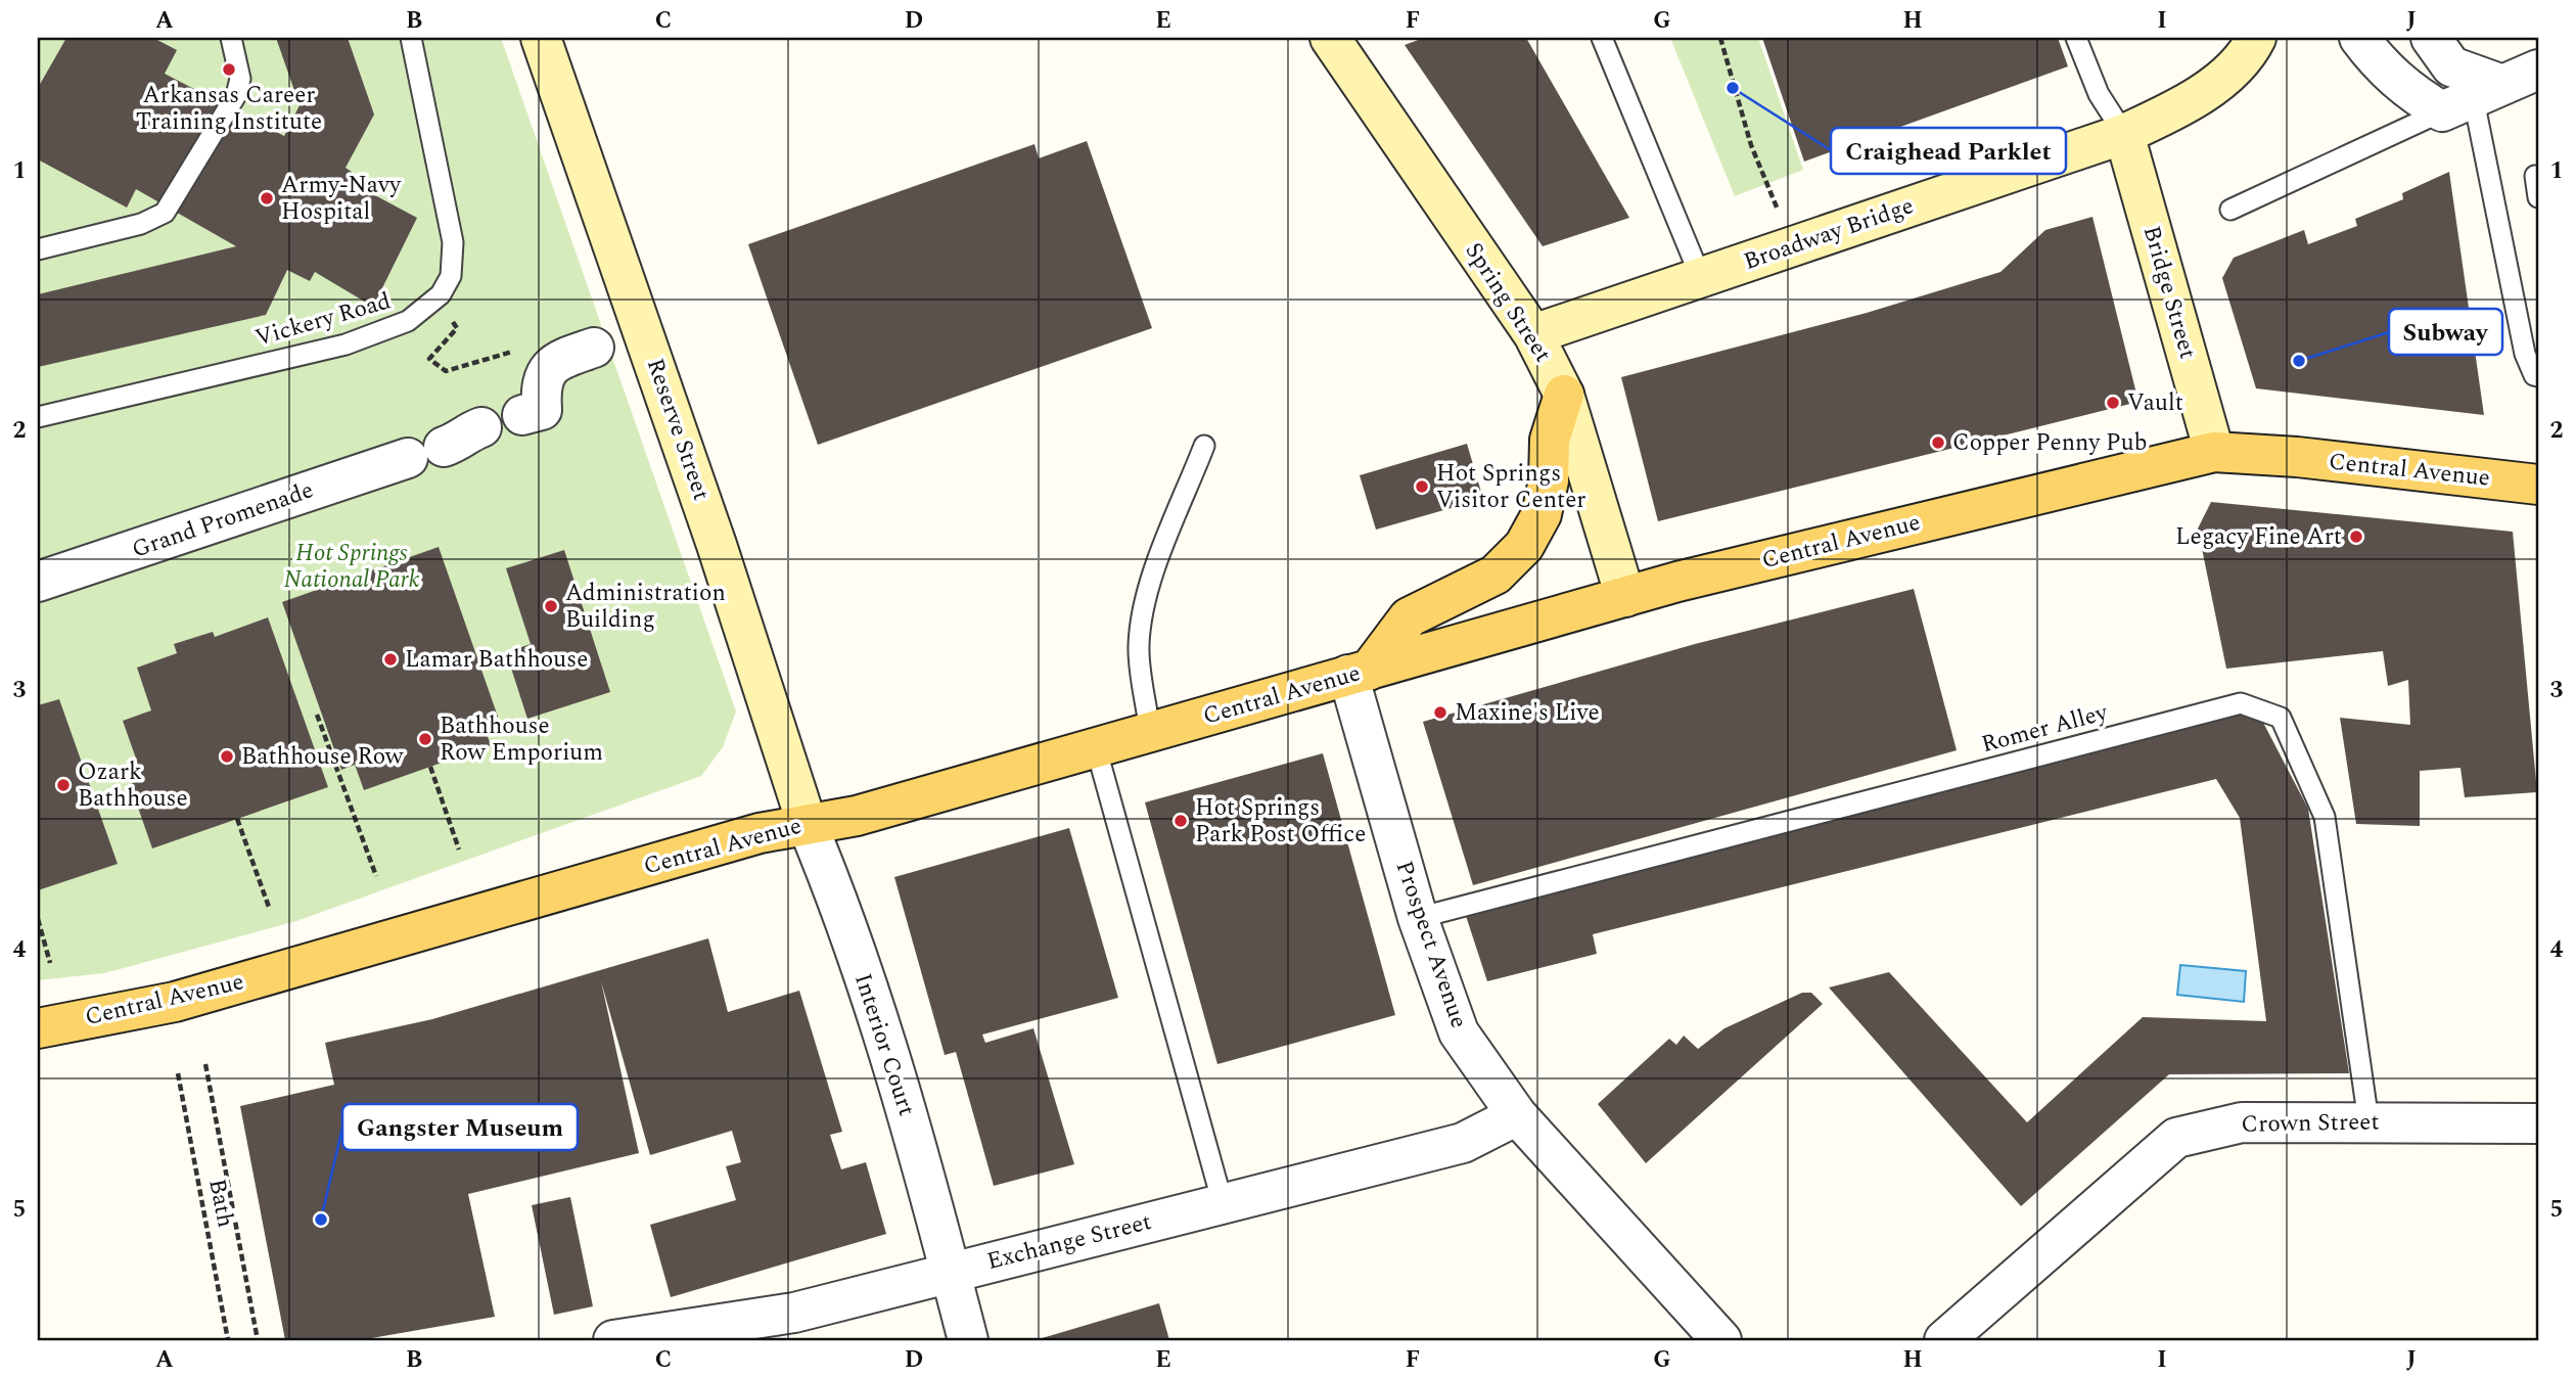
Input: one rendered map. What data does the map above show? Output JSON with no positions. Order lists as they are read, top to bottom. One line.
{"streets":{"main road":["Broadway Bridge","Bridge Street","Spring Street","Reserve Street","Central Avenue"],"street":["Grand Promenade","Prospect Avenue","Interior Court","Crown Street","Exchange Street"],"lane":["Vickery Road","Romer Alley"],"path":["Bath"]},"crossings":[["Broadway Bridge","Bridge Street"],["Broadway Bridge","Spring Street"],["Bridge Street","Central Avenue"],["Spring Street","Central Avenue"],["Reserve Street","Central Avenue"],["Reserve Street","Interior Court"],["Central Avenue","Prospect Avenue"],["Central Avenue","Interior Court"],["Romer Alley","Prospect Avenue"],["Romer Alley","Crown Street"],["Prospect Avenue","Exchange Street"],["Interior Court","Exchange Street"]],"parks":["Hot Springs National Park"],"places":["Arkansas Career Training Institute","Craighead Parklet","Army-Navy Hospital","Subway","Vault","Copper Penny Pub","Hot Springs Visitor Center","Legacy Fine Art","Administration Building","Lamar Bathhouse","Maxine's Live","Bathhouse Row Emporium","Bathhouse Row","Ozark Bathhouse","Hot Springs Park Post Office","Gangster Museum"],"grid":{"columns":["A","B","C","D","E","F","G","H","I","J"],"rows":["1","2","3","4","5"]}}
